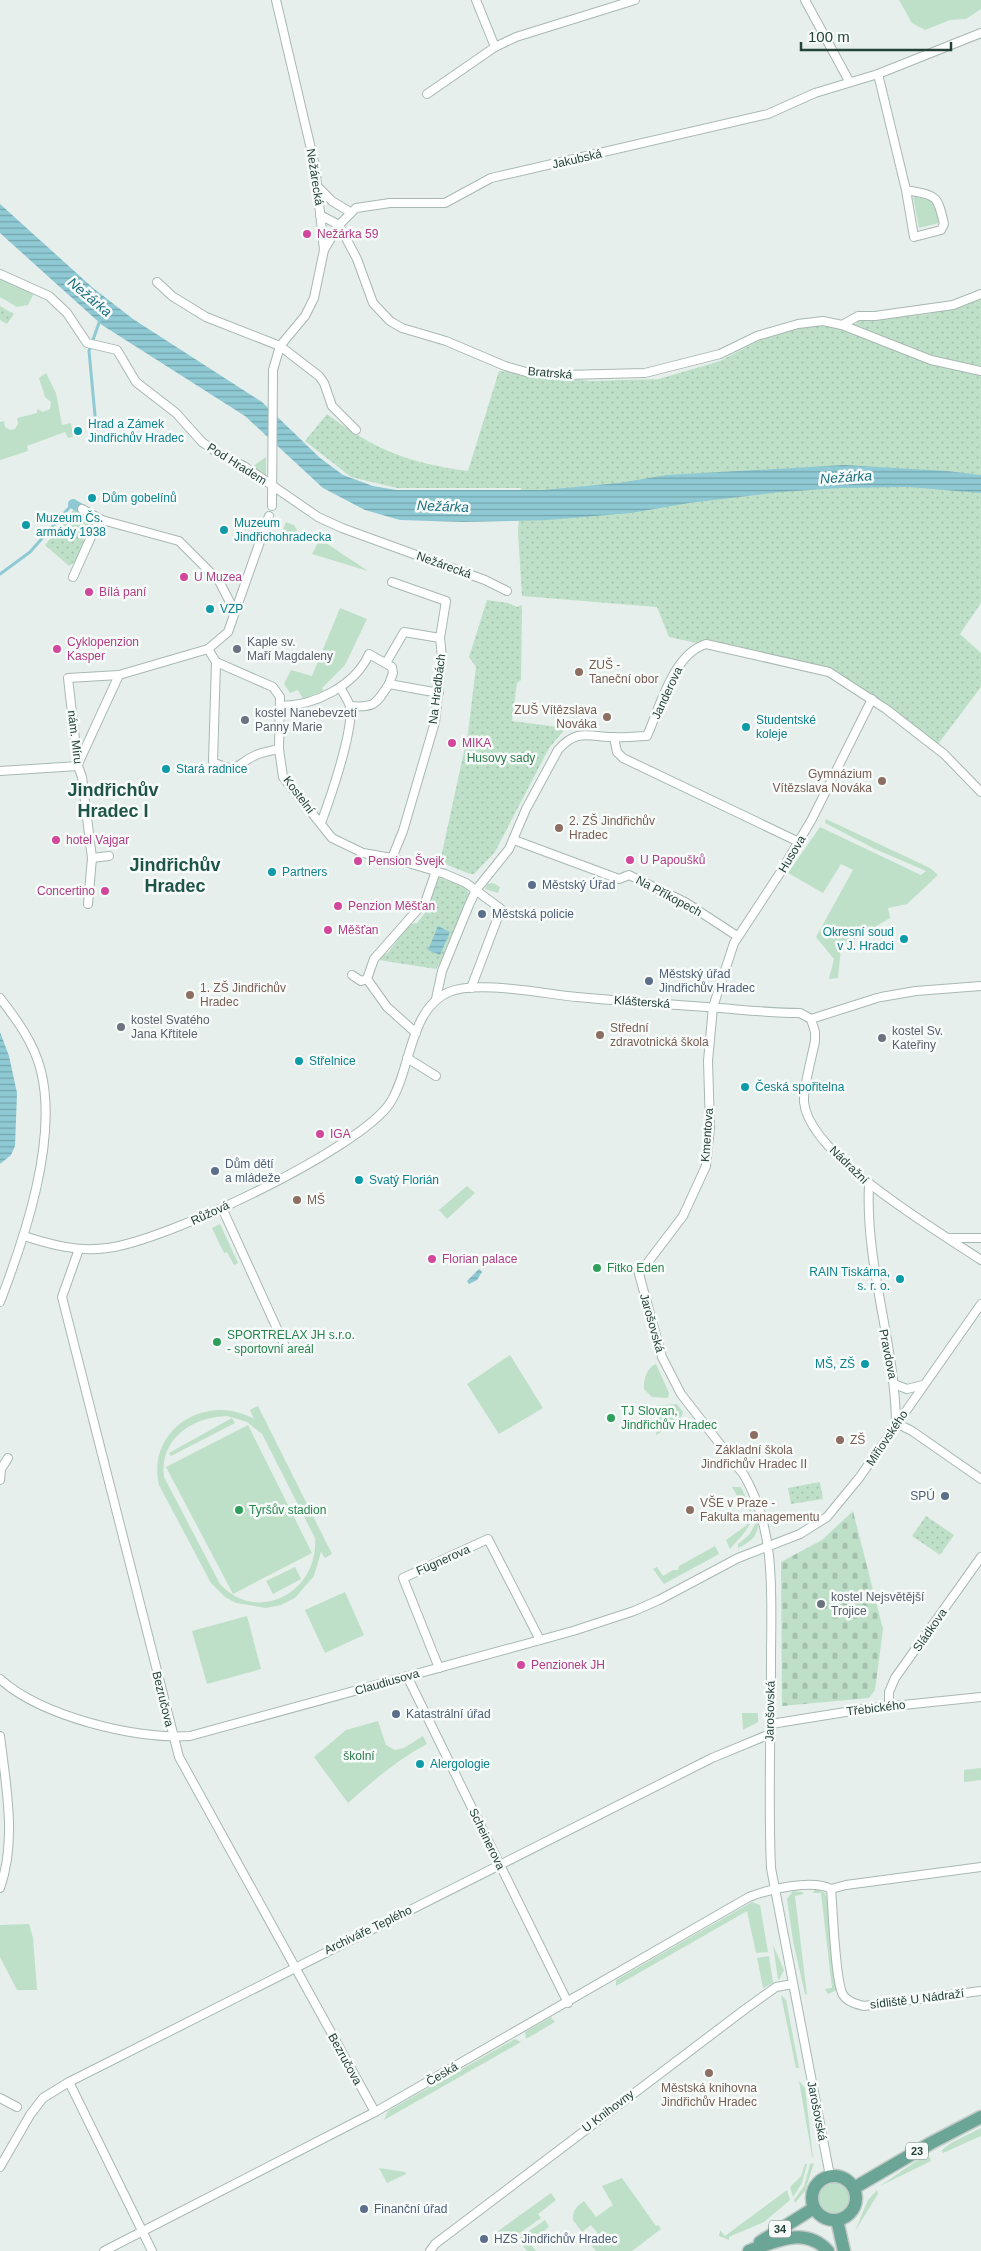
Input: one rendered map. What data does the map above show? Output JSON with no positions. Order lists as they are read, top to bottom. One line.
{"streets":{"main road":["23","34"],"street":["Jakubská","Nežárecká","Bratrská","Pod Hradem","Na Hradbách","Janderova","nám. Míru","Kostelní","Husova","Na Příkopech","Klášterská","Kmentova","Nádražní","Růžová","Jarošovská","Pravdova","Miřiovského","Fügnerova","Sládkova","Claudiusova","Bezručova","Třebického","Scheinerova","Archiváře Teplého","sídliště U Nádraží","Česká","U Knihovny"]},"crossings":[["Nežárecká","Bratrská"],["Nežárecká","Pod Hradem"],["Na Hradbách","Kostelní"],["Janderova","Kostelní"],["Janderova","Husova"],["Janderova","Na Příkopech"],["Janderova","Klášterská"],["Janderova","Růžová"],["Kostelní","Klášterská"],["Husova","Na Příkopech"],["Husova","Klášterská"],["Husova","Kmentova"],["Klášterská","Kmentova"],["Klášterská","Nádražní"],["Klášterská","Růžová"],["Kmentova","Jarošovská"],["Nádražní","Pravdova"],["Růžová","Bezručova"],["Jarošovská","Miřiovského"],["Jarošovská","Claudiusova"],["Jarošovská","Třebického"],["Jarošovská","Archiváře Teplého"],["Jarošovská","Česká"],["Jarošovská","U Knihovny"],["Jarošovská","23"],["Jarošovská","34"],["Pravdova","Miřiovského"],["Miřiovského","Claudiusova"],["Fügnerova","Claudiusova"],["Sládkova","Třebického"],["Claudiusova","Bezručova"],["Claudiusova","Scheinerova"],["Bezručova","Archiváře Teplého"],["Bezručova","Česká"],["Scheinerova","Archiváře Teplého"],["Scheinerova","Česká"],["23","34"]],"districts":["Jindřichův Hradec I","Jindřichův Hradec"],"water":["Nežárka"],"parks":["Husovy sady","školní"],"places":["Nežárka 59","Hrad a Zámek Jindřichův Hradec","Dům gobelínů","Muzeum Čs. armády 1938","Muzeum Jindřichohradecka","U Muzea","Bílá paní","VZP","Cyklopenzion Kasper","Kaple sv. Maří Magdaleny","ZUŠ - Taneční obor","ZUŠ Vítězslava Nováka","kostel Nanebevzetí Panny Marie","Studentské koleje","MIKA","Stará radnice","Gymnázium Vítězslava Nováka","2. ZŠ Jindřichův Hradec","hotel Vajgar","U Papoušků","Pension Švejk","Partners","Městský Úřad","Concertino","Penzion Měšťan","Městská policie","Měšťan","Okresní soud v J. Hradci","Městský úřad Jindřichův Hradec","1. ZŠ Jindřichův Hradec","kostel Svatého Jana Křtitele","Střední zdravotnická škola","kostel Sv. Kateřiny","Střelnice","Česká spořitelna","IGA","Dům dětí a mládeže","Svatý Florián","MŠ","Florian palace","Fitko Eden","RAIN Tiskárna, s. r. o.","SPORTRELAX JH s.r.o. - sportovní areál","MŠ, ZŠ","TJ Slovan, Jindřichův Hradec","Základní škola Jindřichův Hradec II","ZŠ","SPÚ","Tyršův stadion","VŠE v Praze - Fakulta managementu","kostel Nejsvětější Trojice","Penzionek JH","Katastrální úřad","Alergologie","Městská knihovna Jindřichův Hradec","Finanční úřad","HZS Jindřichův Hradec"],"scale_bar":"100 m"}
